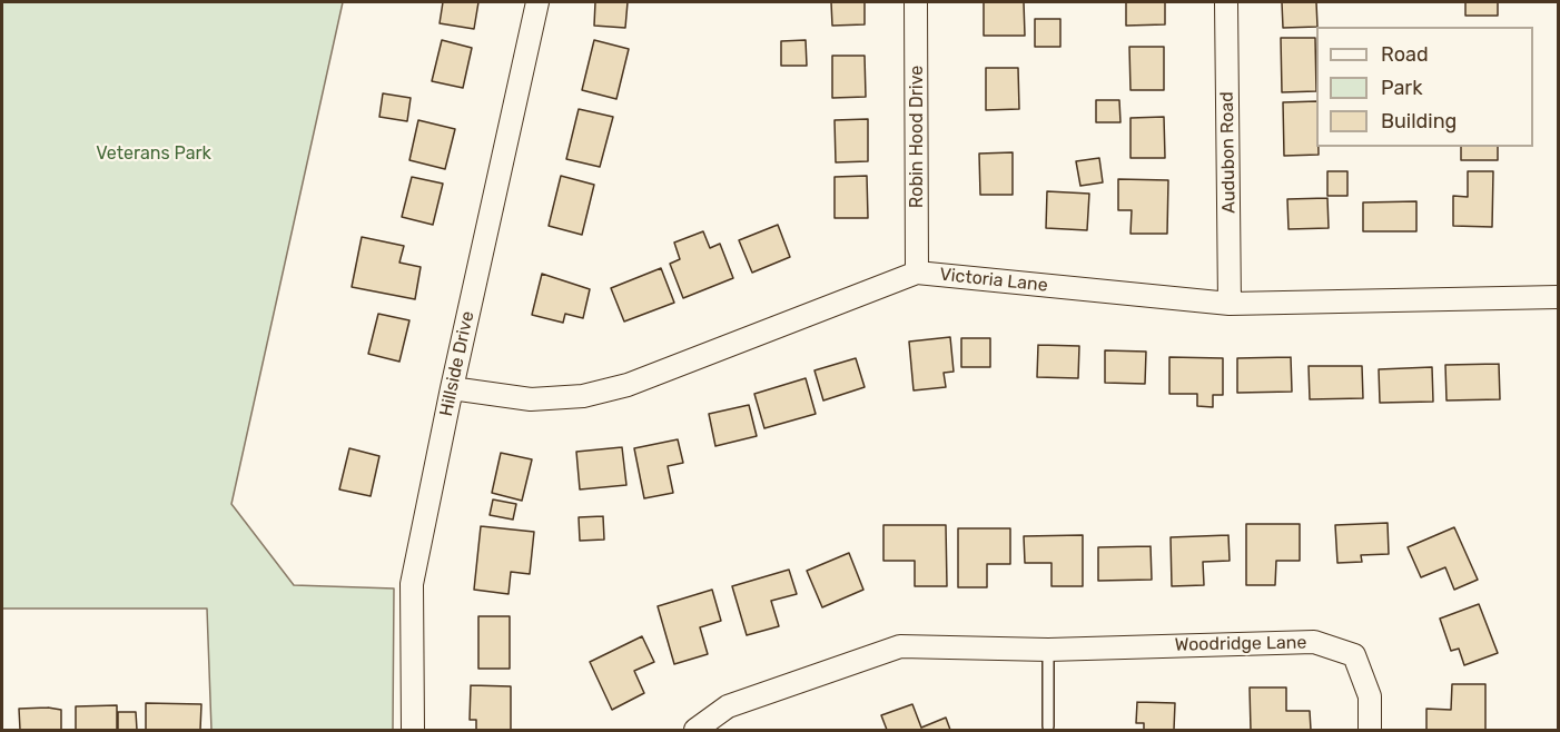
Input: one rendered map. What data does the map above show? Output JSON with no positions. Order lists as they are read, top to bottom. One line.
{"streets":{"street":["Robin Hood Drive","Audubon Road","Victoria Lane","Hillside Drive","Woodridge Lane"]},"crossings":[["Robin Hood Drive","Victoria Lane"],["Audubon Road","Victoria Lane"],["Victoria Lane","Hillside Drive"]],"parks":["Veterans Park"],"legend":["Road","Park","Building"]}
